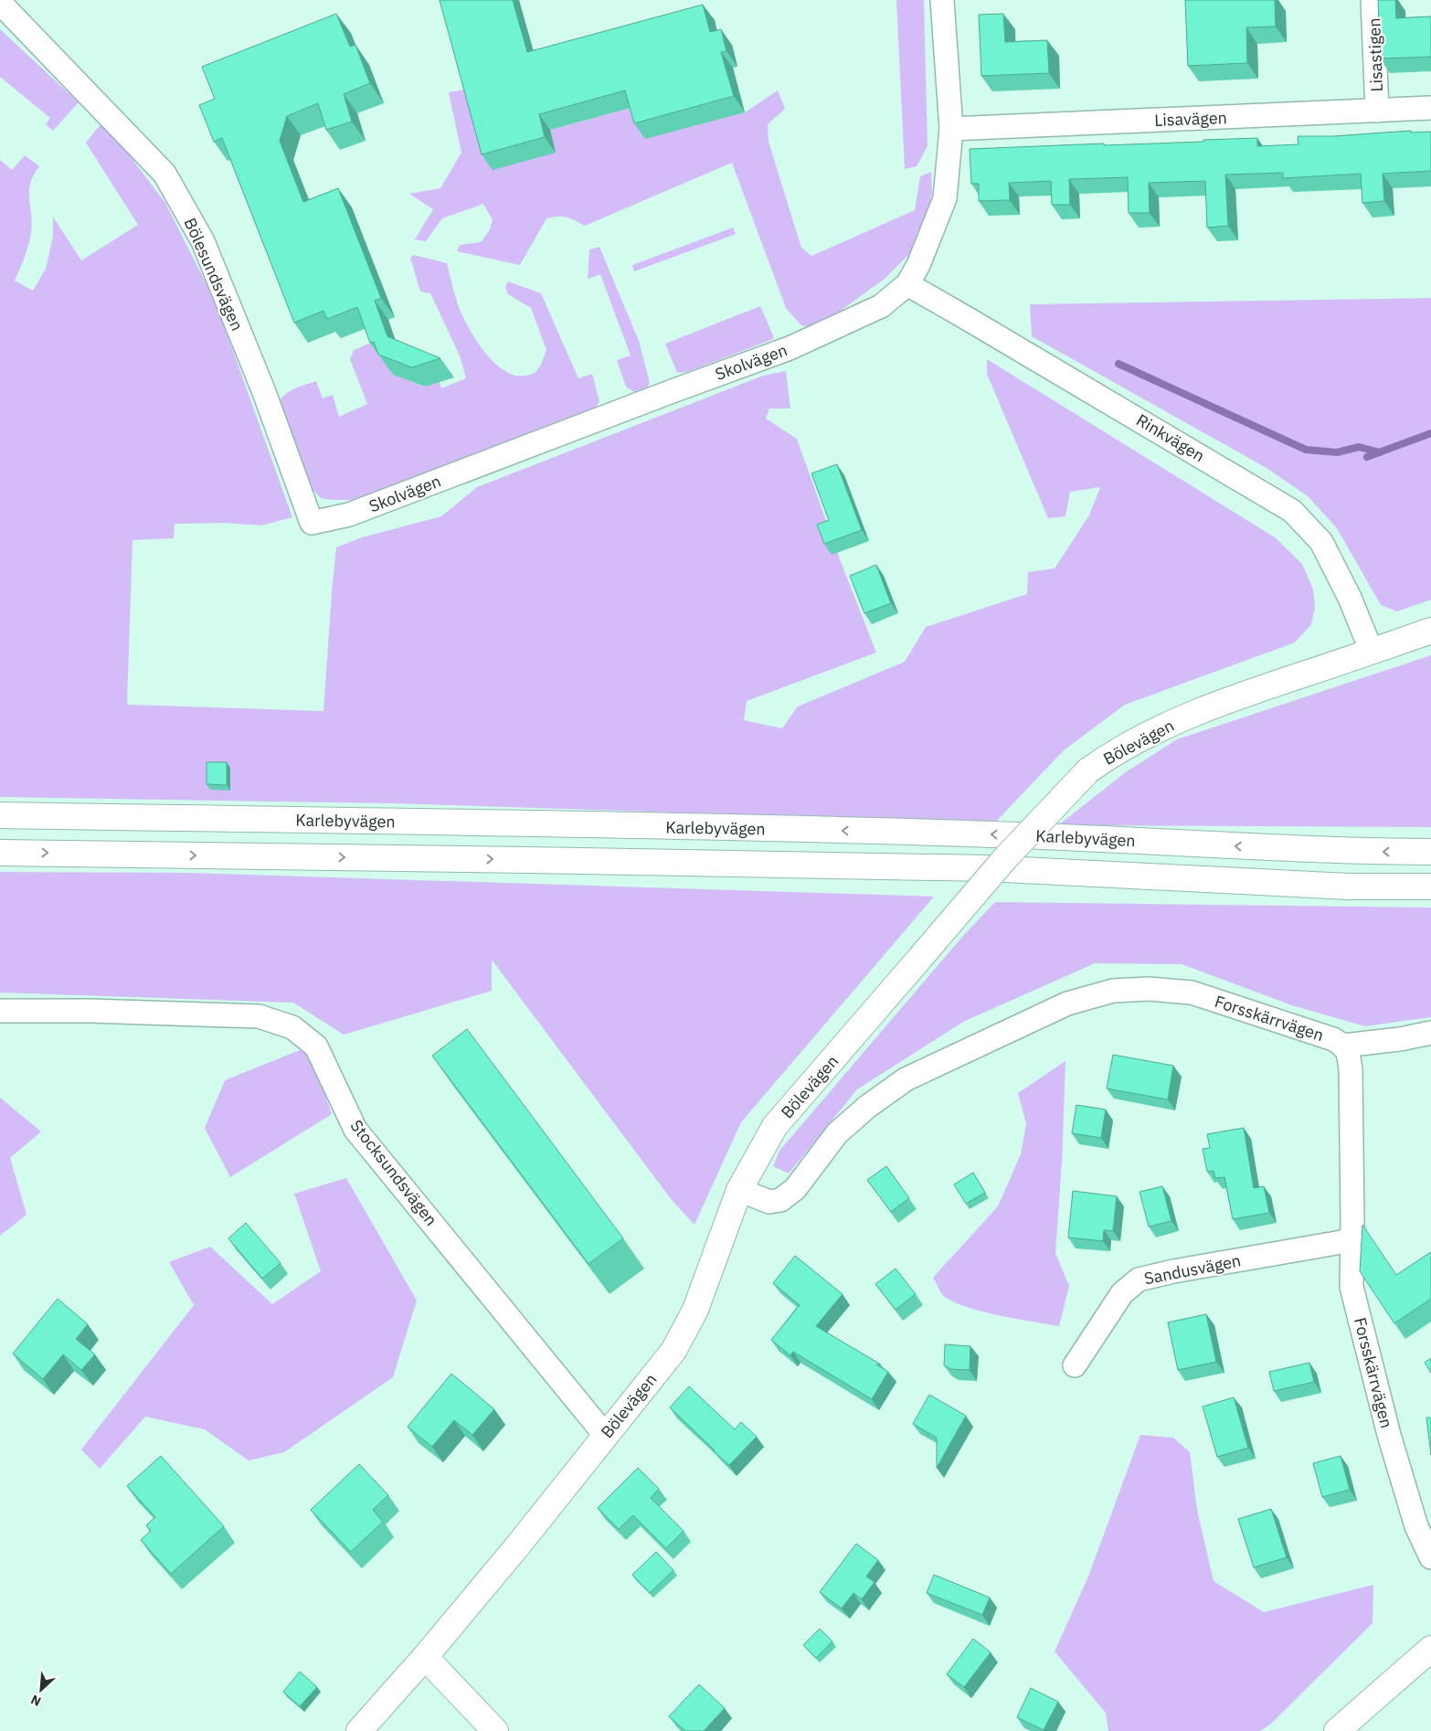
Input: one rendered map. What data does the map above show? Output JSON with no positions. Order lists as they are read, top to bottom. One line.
{"streets":{"main road":["Bölevägen","Karlebyvägen"],"street":["Lisastigen","Lisavägen","Bölesundsvägen","Skolvägen","Rinkvägen","Forsskärrvägen","Stocksundsvägen","Sandusvägen"]},"crossings":[["Lisastigen","Lisavägen"],["Lisavägen","Skolvägen"],["Bölesundsvägen","Skolvägen"],["Skolvägen","Rinkvägen"],["Rinkvägen","Bölevägen"],["Bölevägen","Forsskärrvägen"],["Bölevägen","Stocksundsvägen"],["Forsskärrvägen","Sandusvägen"]],"north":"bottom left"}
